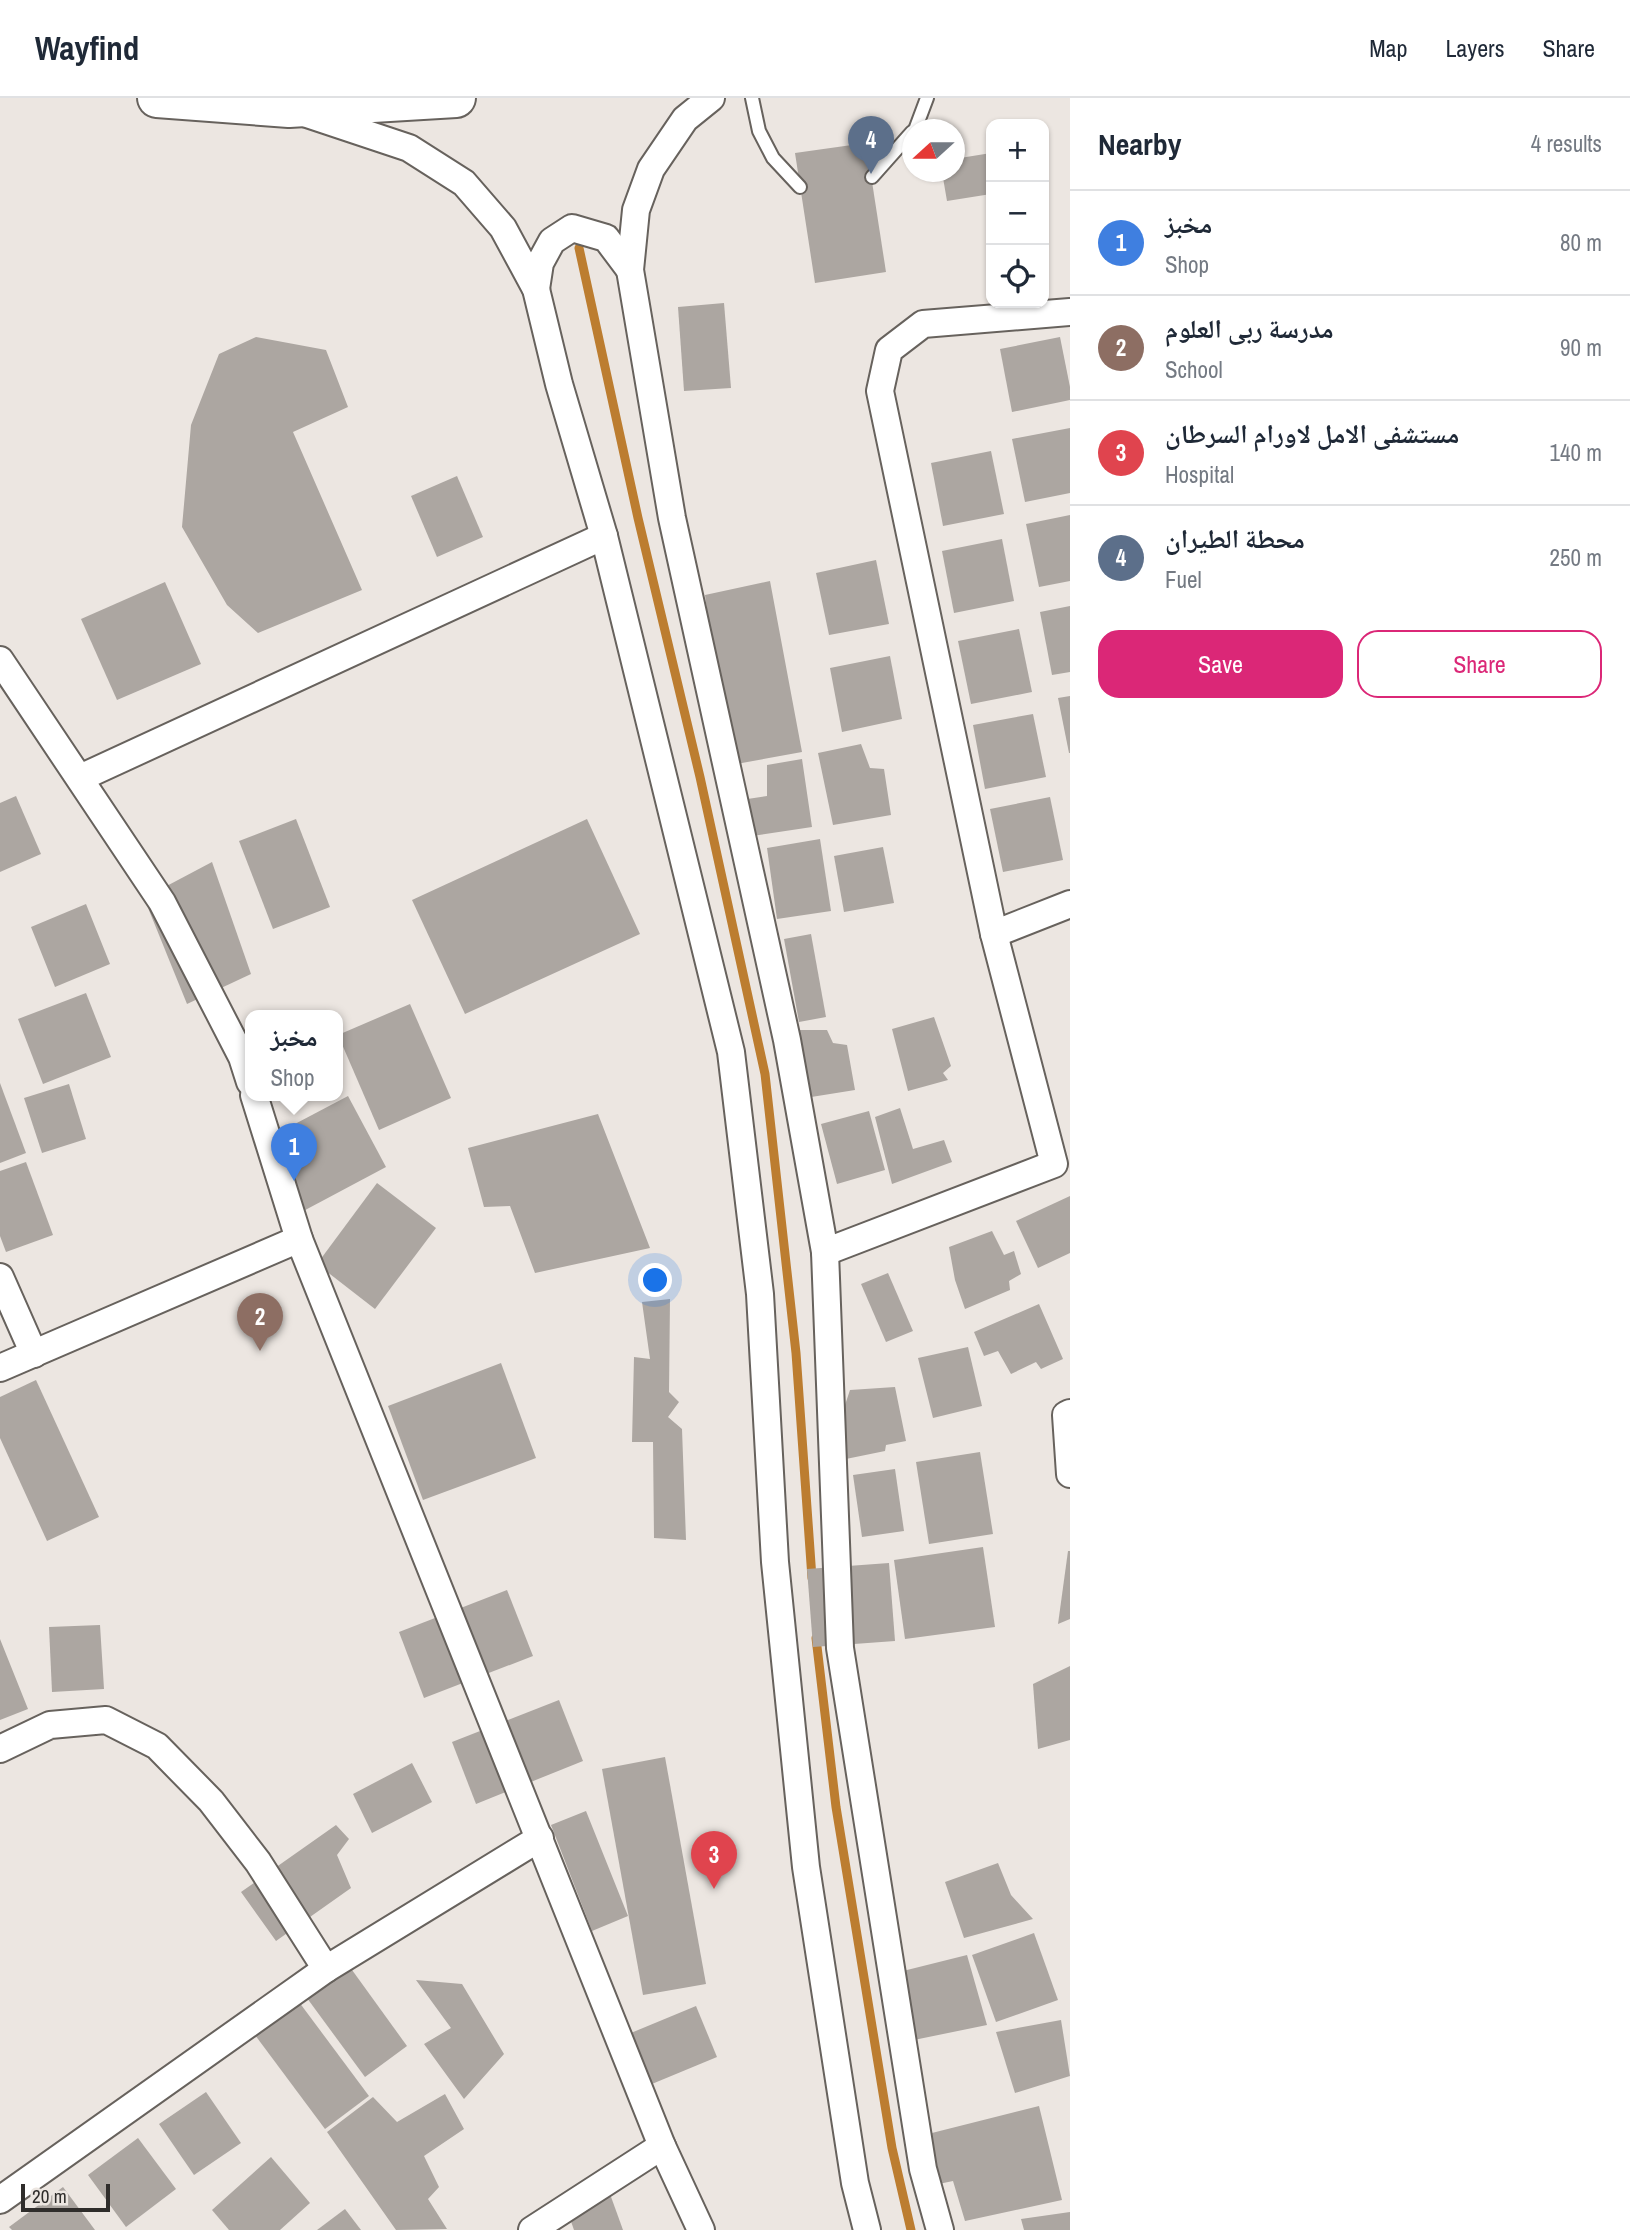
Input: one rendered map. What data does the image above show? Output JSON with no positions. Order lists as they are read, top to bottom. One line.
{"scale_bar":"20 m","north":"left","page":{"header":"Wayfind","nav":["Map","Layers","Share"],"heading":["Nearby","4 results"],"pins":["4","1","2","3"],"map_buttons":["+","−"],"list":[{"mark":"1","name":"مخبز","note":"Shop","value":"80 m"},{"mark":"2","name":"مدرسة ربى العلوم","note":"School","value":"90 m"},{"mark":"3","name":"مستشفى الامل لاورام السرطان","note":"Hospital","value":"140 m"},{"mark":"4","name":"محطة الطيران","note":"Fuel","value":"250 m"}],"buttons":["Save","Share"],"popup":["مخبز","Shop"],"scale":"20 m"}}
